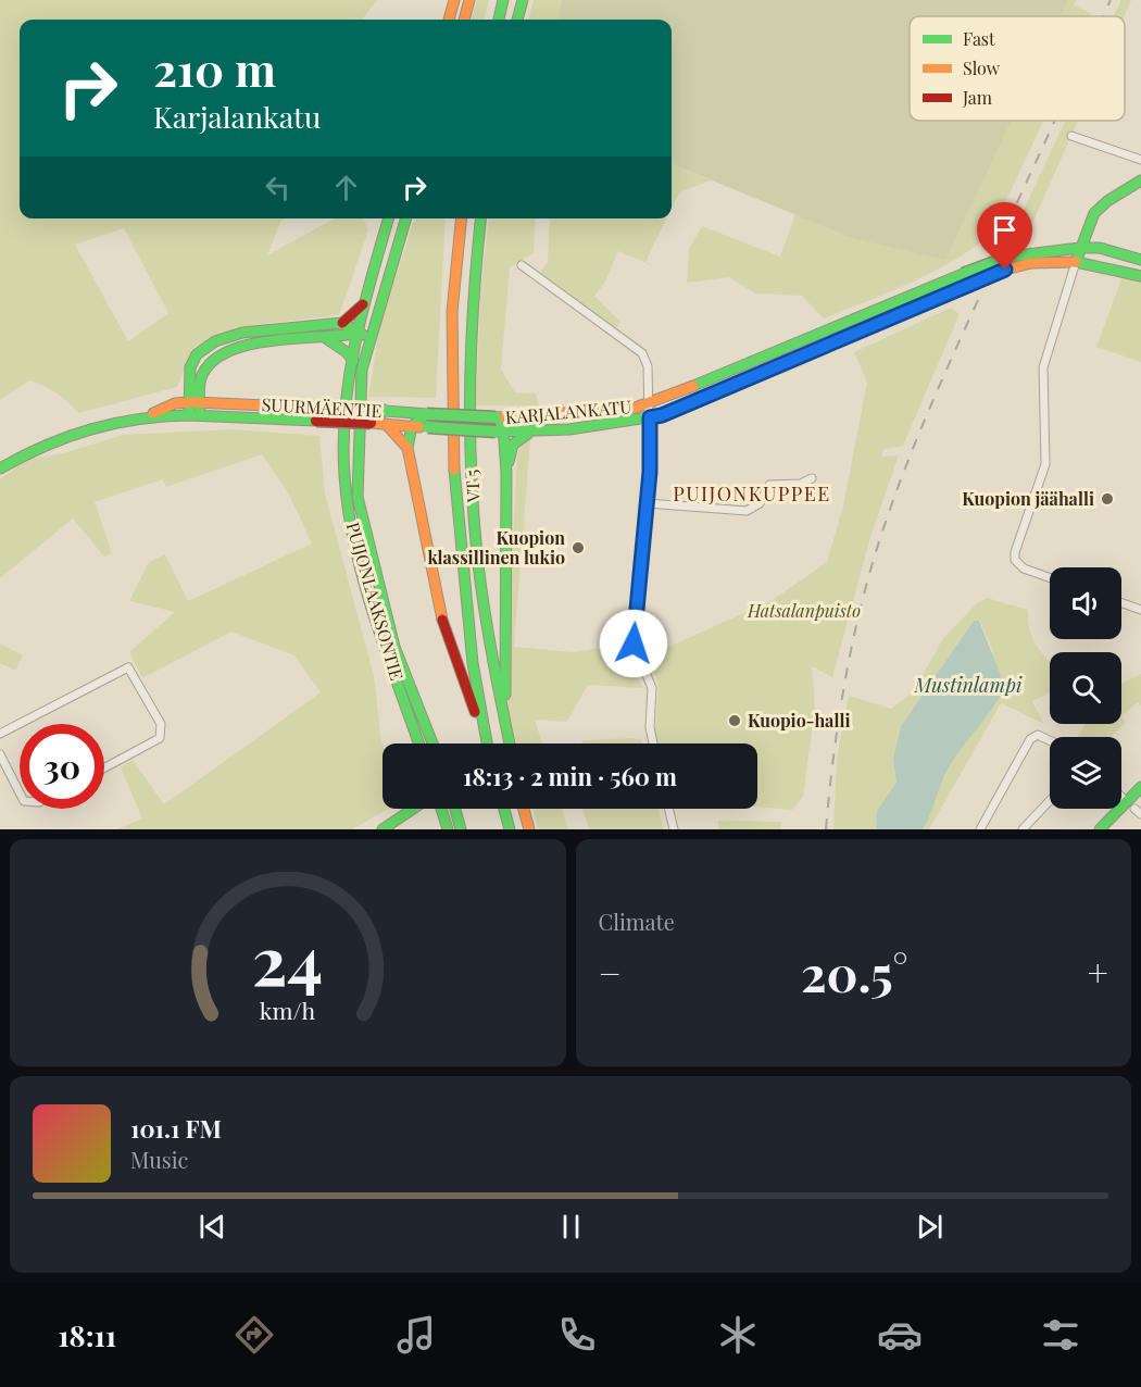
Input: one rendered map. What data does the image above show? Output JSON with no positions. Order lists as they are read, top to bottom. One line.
{"streets":{"main road":["SUURMÄENTIE","KARJALANKATU","VT 5","PUIJONLAAKSONTIE"]},"crossings":[["SUURMÄENTIE","KARJALANKATU"]],"districts":["PUIJONKUPPEE"],"water":["Mustinlampi"],"parks":["Hatsalanpuisto"],"places":["Kuopion jäähalli","Kuopion klassillinen lukio","Kuopio-halli"],"legend":["Fast","Slow","Jam"],"page":{"turn":["210 m","Karjalankatu"],"limit":"30","trip":"18:13 · 2 min · 560 m","tile":"Climate","heat":["−","20.5°","+"],"song":["101.1 FM","Music"],"tabs":"18:11","gauge":["24","km/h"]}}
